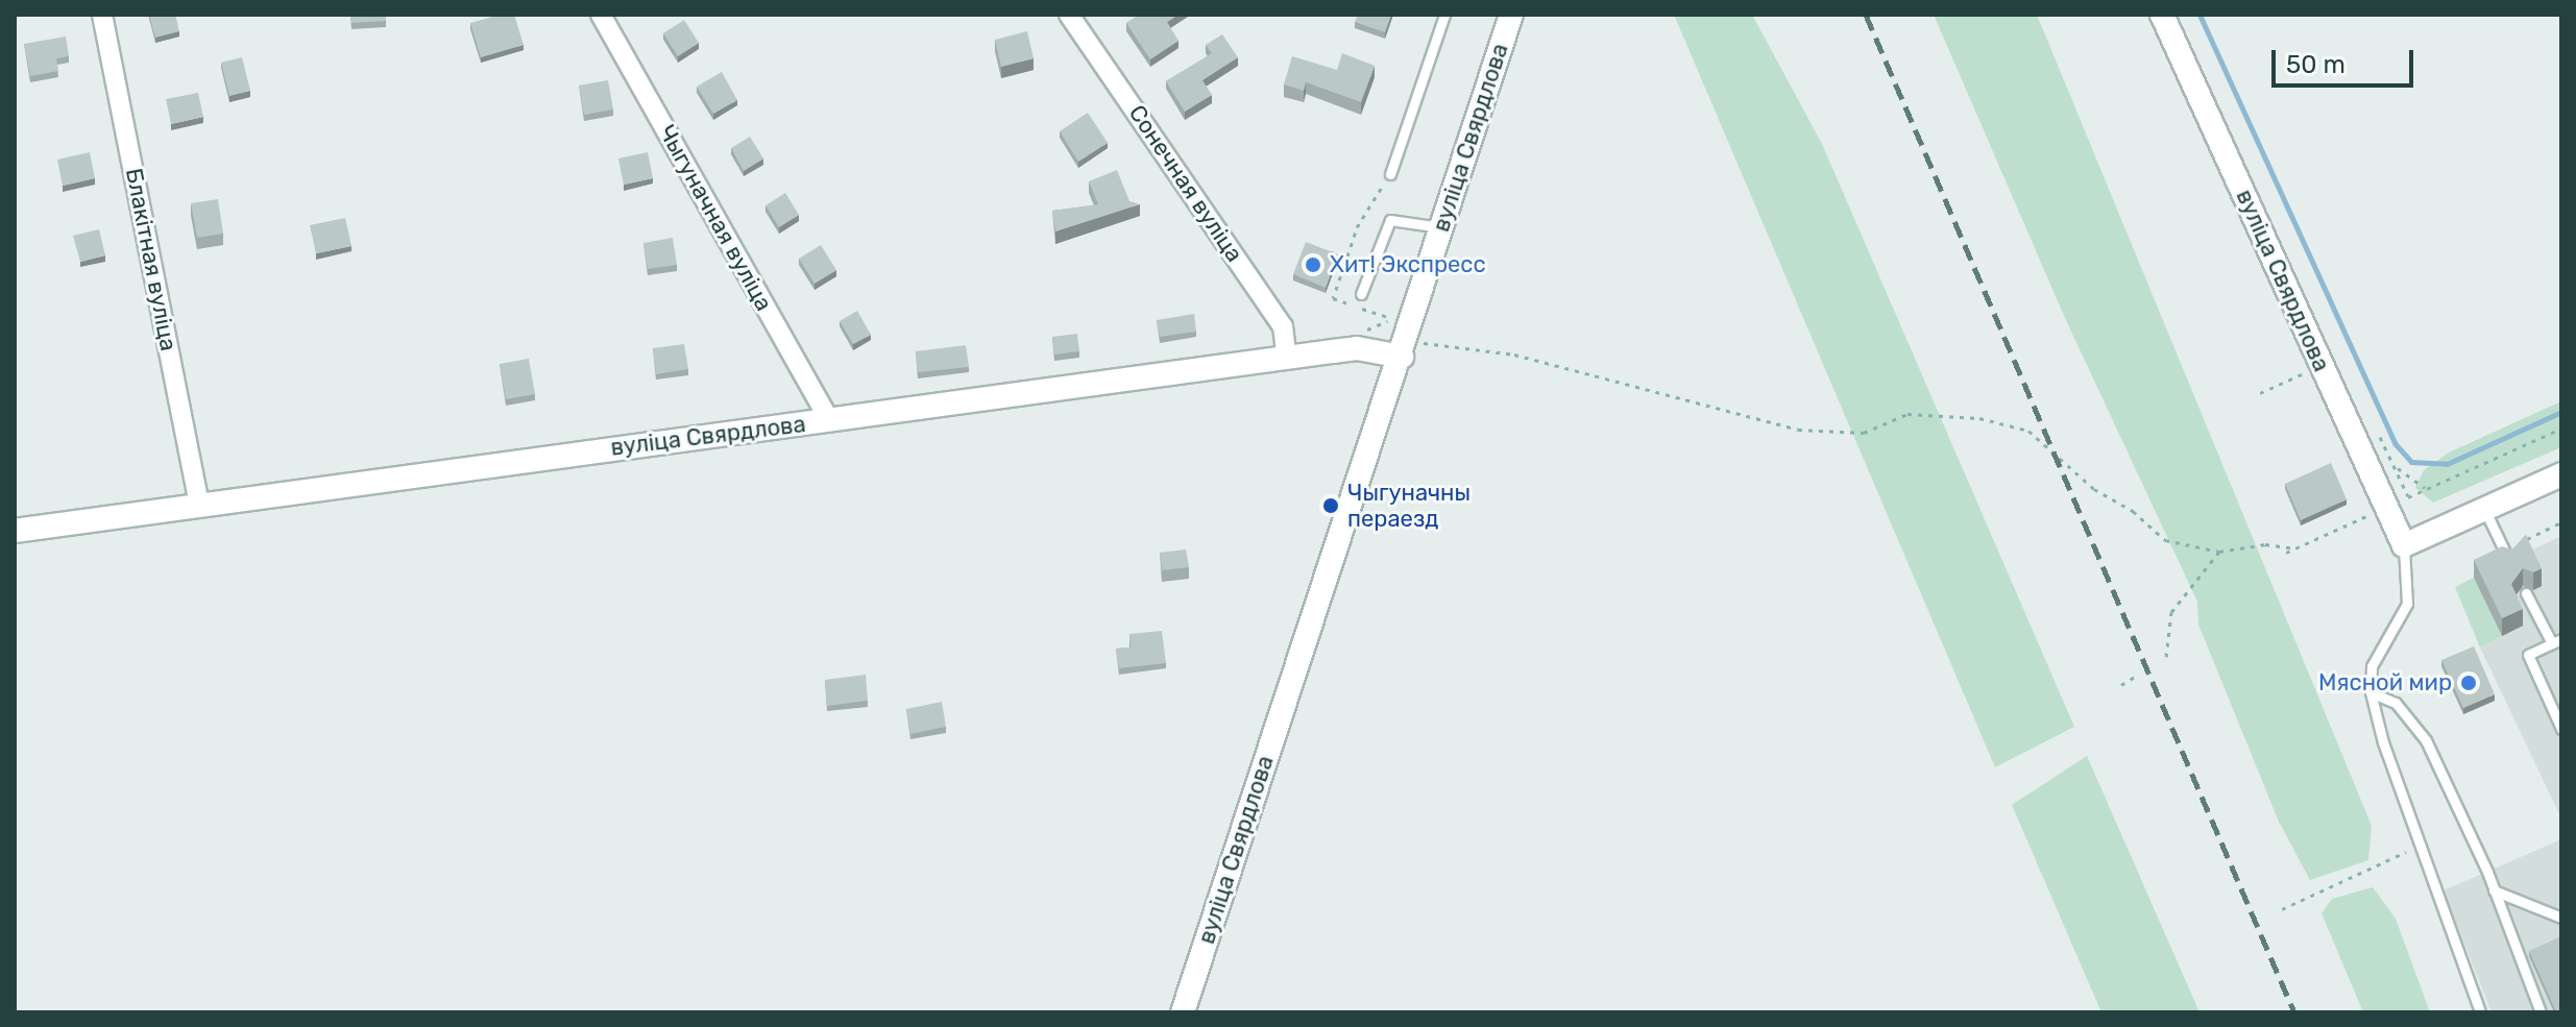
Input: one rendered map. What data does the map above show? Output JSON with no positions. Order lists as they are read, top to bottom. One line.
{"streets":{"street":["вуліца Свярдлова","Сонечная вуліца","Чыгуначная вуліца","Блакітная вуліца"]},"crossings":[["вуліца Свярдлова","Сонечная вуліца"],["вуліца Свярдлова","Чыгуначная вуліца"],["вуліца Свярдлова","Блакітная вуліца"]],"places":["Хит! Экспресс","Чыгуначны пераезд","Мясной мир"],"scale_bar":"50 m"}
